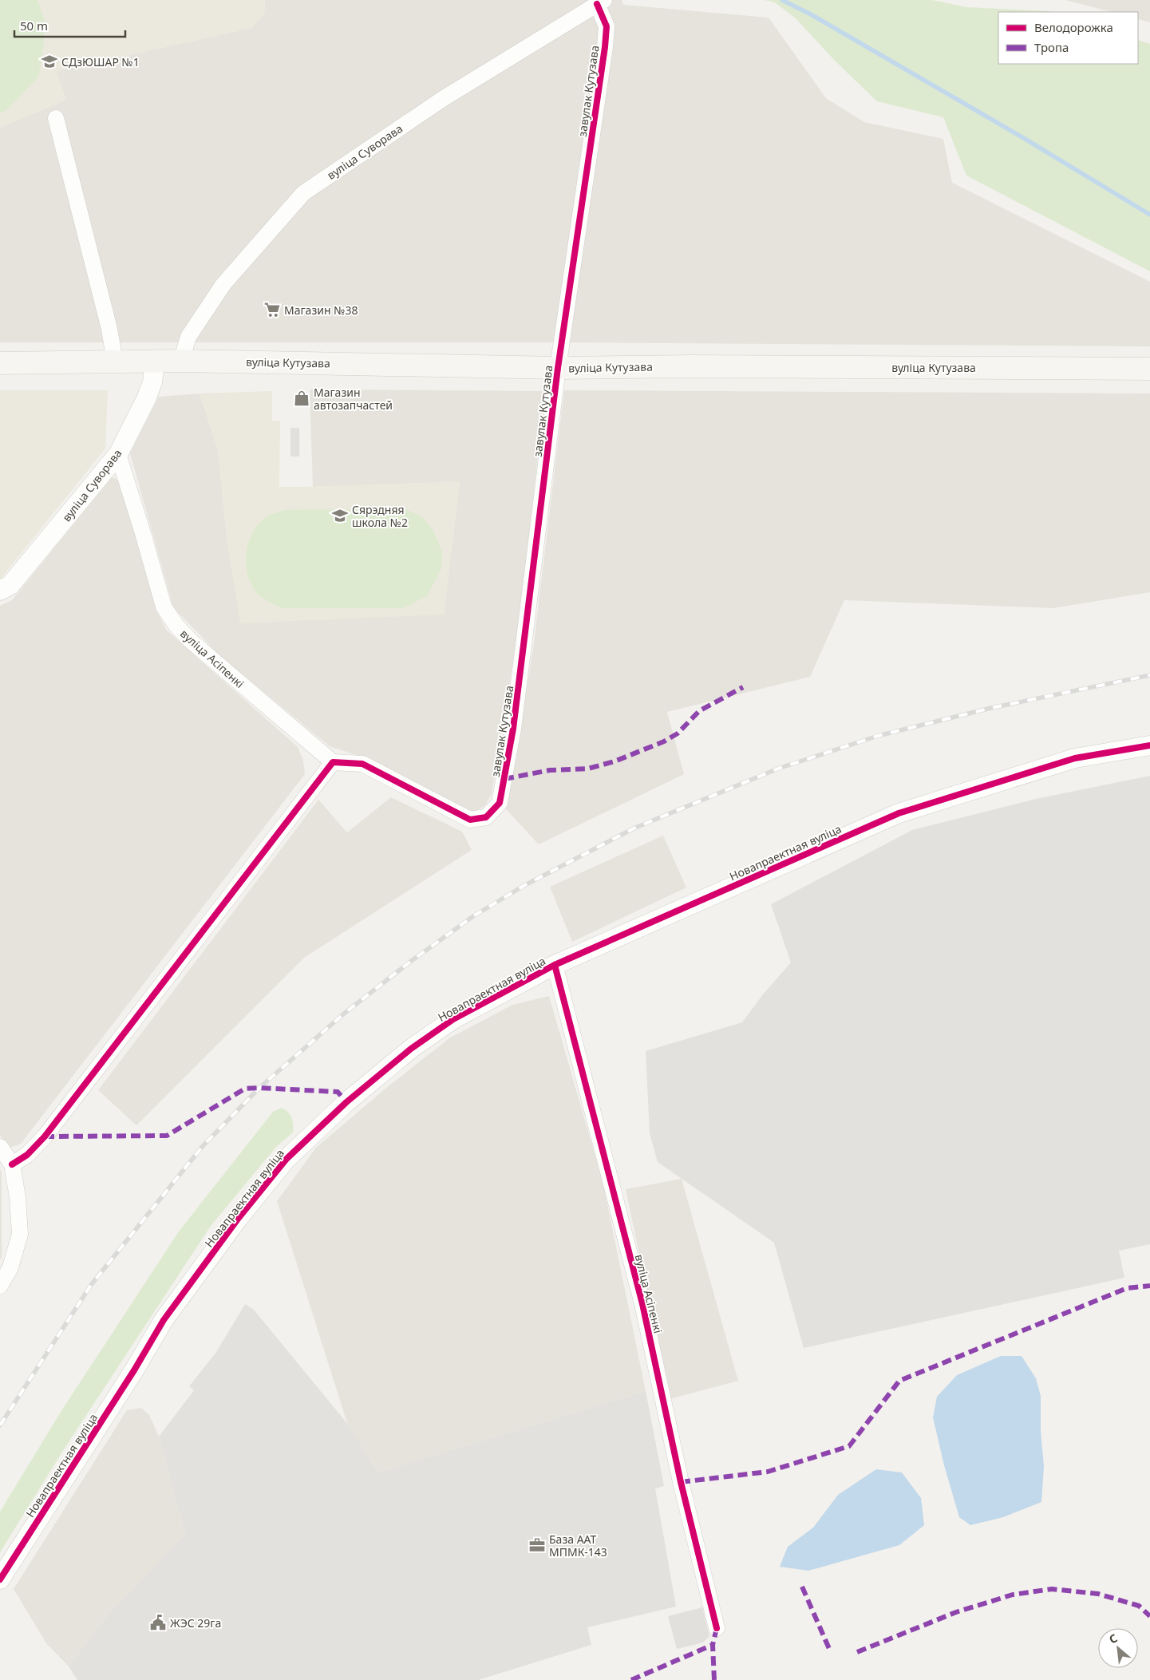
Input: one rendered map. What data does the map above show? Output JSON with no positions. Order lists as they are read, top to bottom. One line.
{"streets":{"main road":["вуліца Кутузава"],"street":["завулак Кутузава","вуліца Суворава","вуліца Асіпенкі","Новапраектная вуліца"]},"crossings":[["завулак Кутузава","вуліца Суворава"],["завулак Кутузава","вуліца Кутузава"],["завулак Кутузава","вуліца Асіпенкі"],["вуліца Суворава","вуліца Кутузава"],["вуліца Суворава","вуліца Асіпенкі"],["вуліца Асіпенкі","Новапраектная вуліца"]],"places":{"school or university":["СДзЮШАР №1","Сярэдняя школа №2"],"supermarket":["Магазин №38"],"shop":["Магазин автозапчастей"],"office":["База ААТ МПМК-143"],"public building":["ЖЭС 29га"]},"legend":["Велодорожка","Тропа"],"scale_bar":"50 m","north":"top left"}
